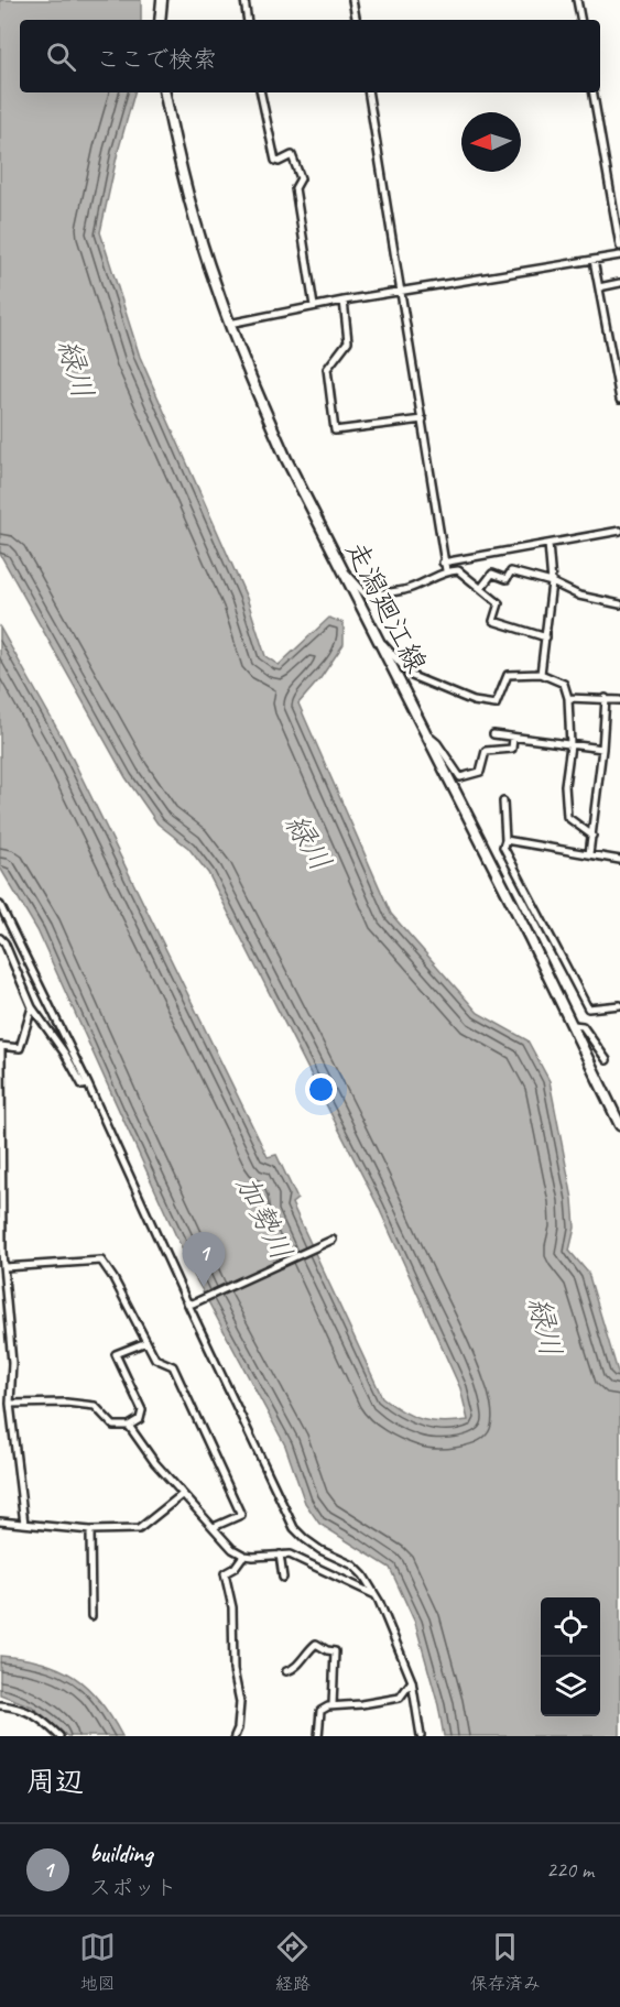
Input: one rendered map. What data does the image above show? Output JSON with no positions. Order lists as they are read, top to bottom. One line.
{"streets":{"main road":["走潟廻江線"]},"water":["緑川","加勢川"],"north":"left","page":{"search":"ここで検索","pins":"1","heading":"周辺","list":[{"mark":"1","name":"building","note":"スポット","value":"220 m"}],"nav":["地図","経路","保存済み"]}}
